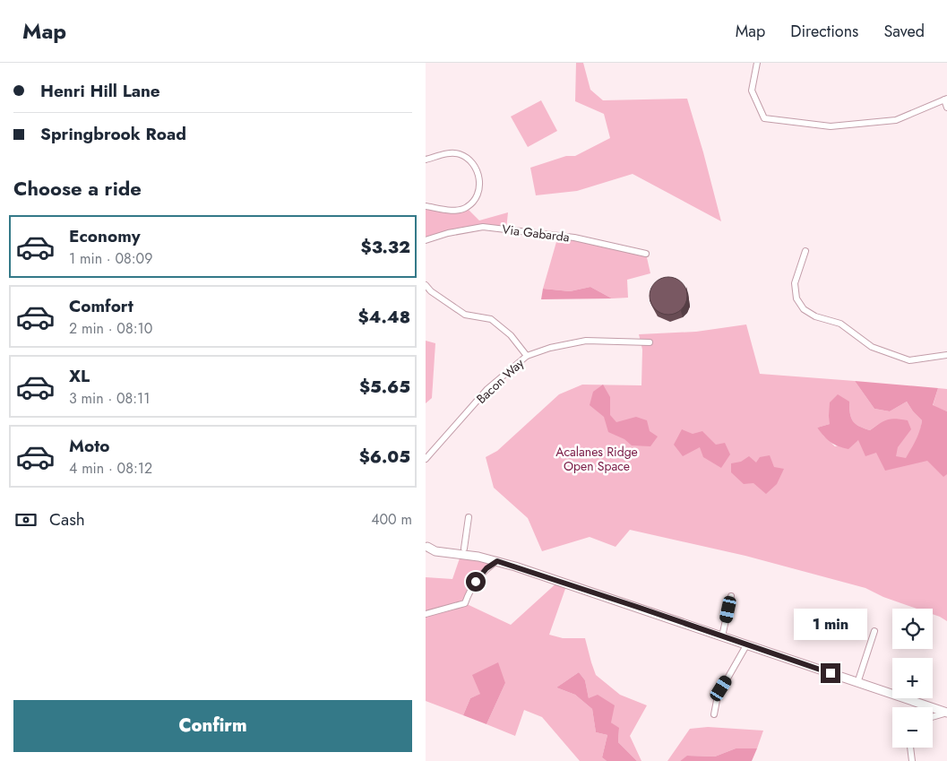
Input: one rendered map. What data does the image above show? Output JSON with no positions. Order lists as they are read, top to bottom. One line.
{"streets":{"street":["Via Gabarda","Bacon Way"]},"parks":["Acalanes Ridge Open Space"],"page":{"header":"Map","nav":["Map","Directions","Saved"],"banner":["Henri Hill Lane","Springbrook Road"],"heading":"Choose a ride","list":[{"name":"Economy","note":"1 min · 08:09","value":"$3.32"},{"name":"Comfort","note":"2 min · 08:10","value":"$4.48"},{"name":"XL","note":"3 min · 08:11","value":"$5.65"},{"name":"Moto","note":"4 min · 08:12","value":"$6.05"}],"pay":["Cash","400 m"],"map_buttons":["+","−"],"bubble":"1 min","buttons":"Confirm"}}
